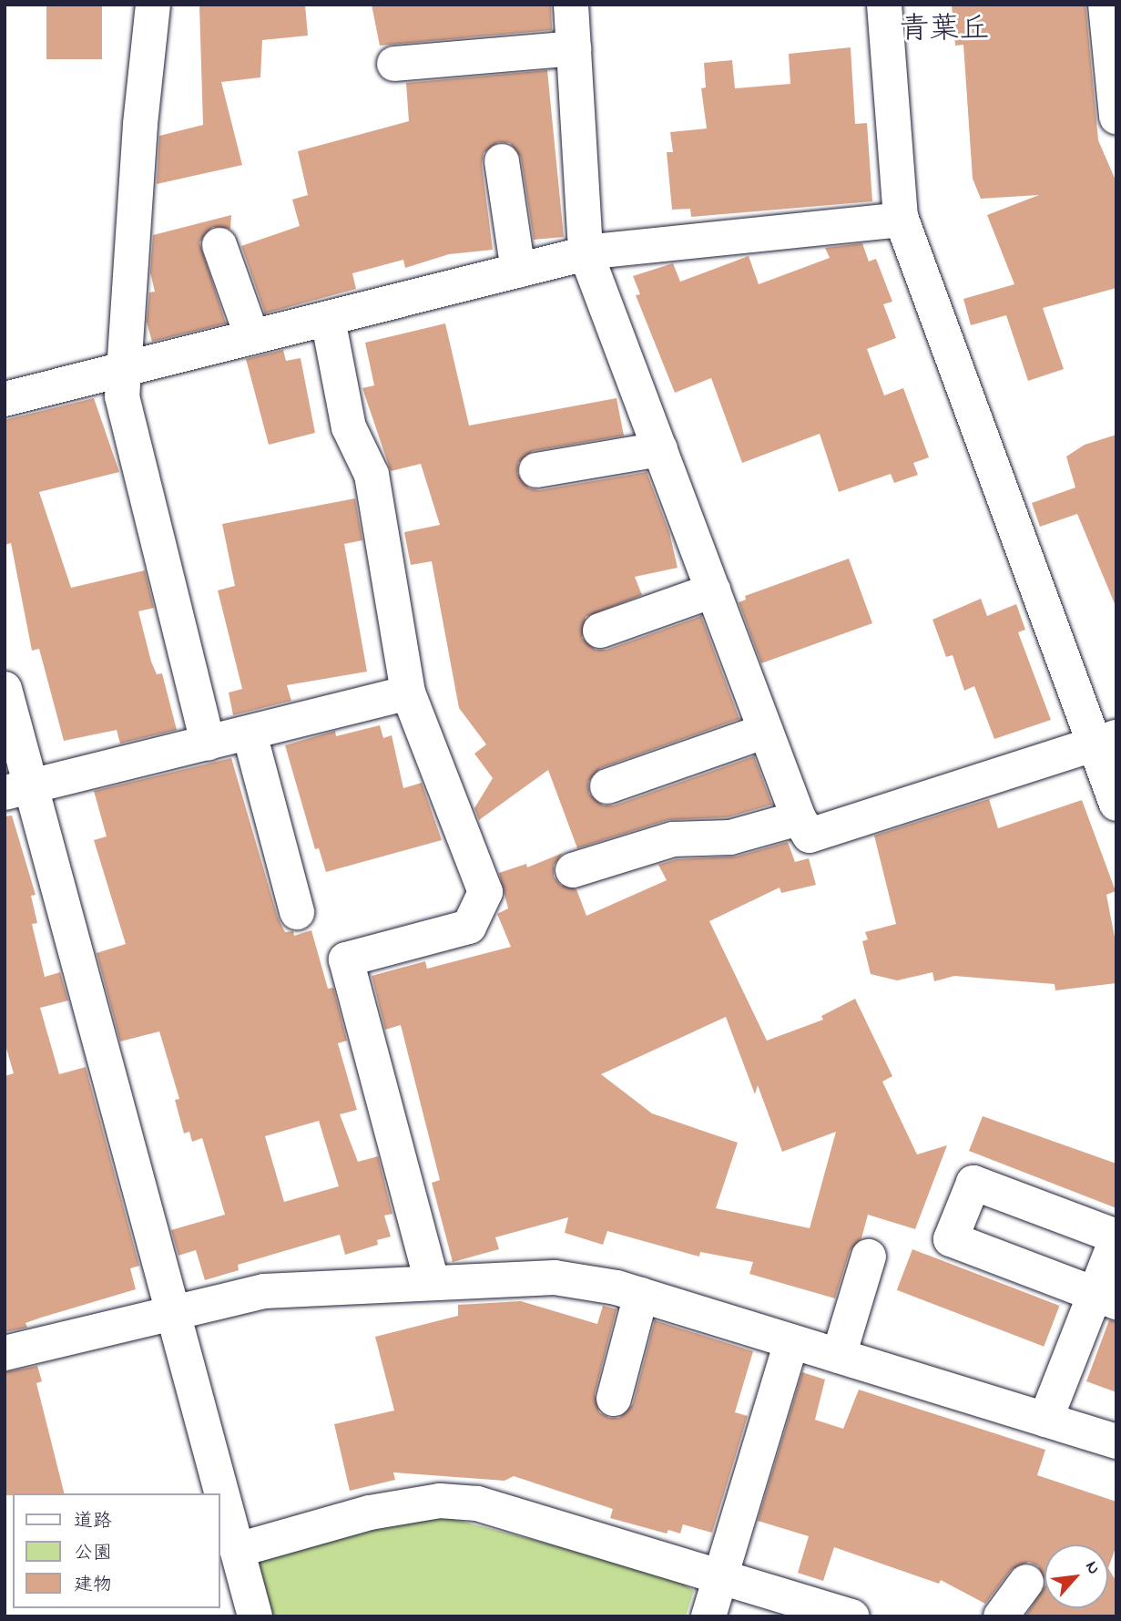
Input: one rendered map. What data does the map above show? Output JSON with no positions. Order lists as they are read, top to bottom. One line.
{"districts":["青葉丘"],"legend":["道路","公園","建物"],"north":"top right"}
